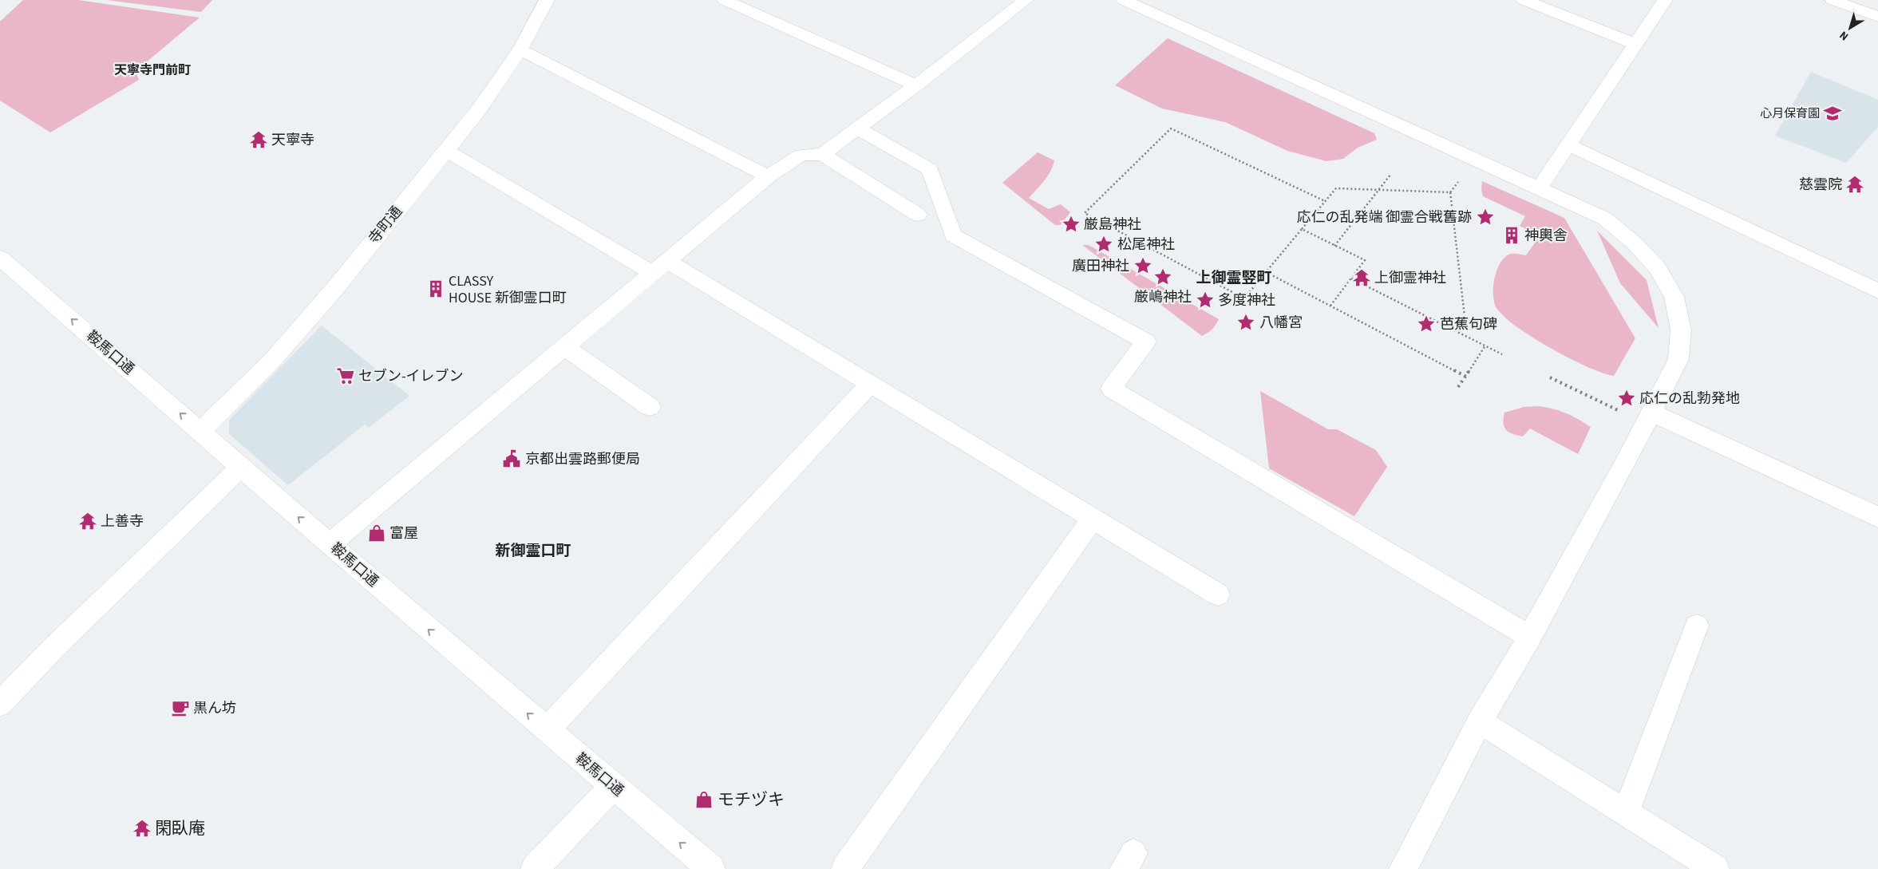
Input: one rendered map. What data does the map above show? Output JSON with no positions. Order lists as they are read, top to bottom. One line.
{"streets":{"street":["寺町通","鞍馬口通"]},"crossings":[["寺町通","鞍馬口通"]],"one_way":["鞍馬口通"],"districts":["天寧寺門前町","上御霊竪町","新御霊口町"],"places":{"school or university":["心月保育園"],"temple":["天寧寺","慈雲院","上御霊神社","上善寺","閑臥庵"],"place":["応仁の乱発端 御霊合戦舊跡","厳島神社","松尾神社","廣田神社","厳嶋神社","多度神社","八幡宮","芭蕉句碑","応仁の乱勃発地"],"building":["神輿舎","CLASSY HOUSE 新御霊口町"],"supermarket":["セブン-イレブン"],"public building":["京都出雲路郵便局"],"shop":["富屋","モチヅキ"],"cafe":["黒ん坊"]},"north":"bottom left"}
